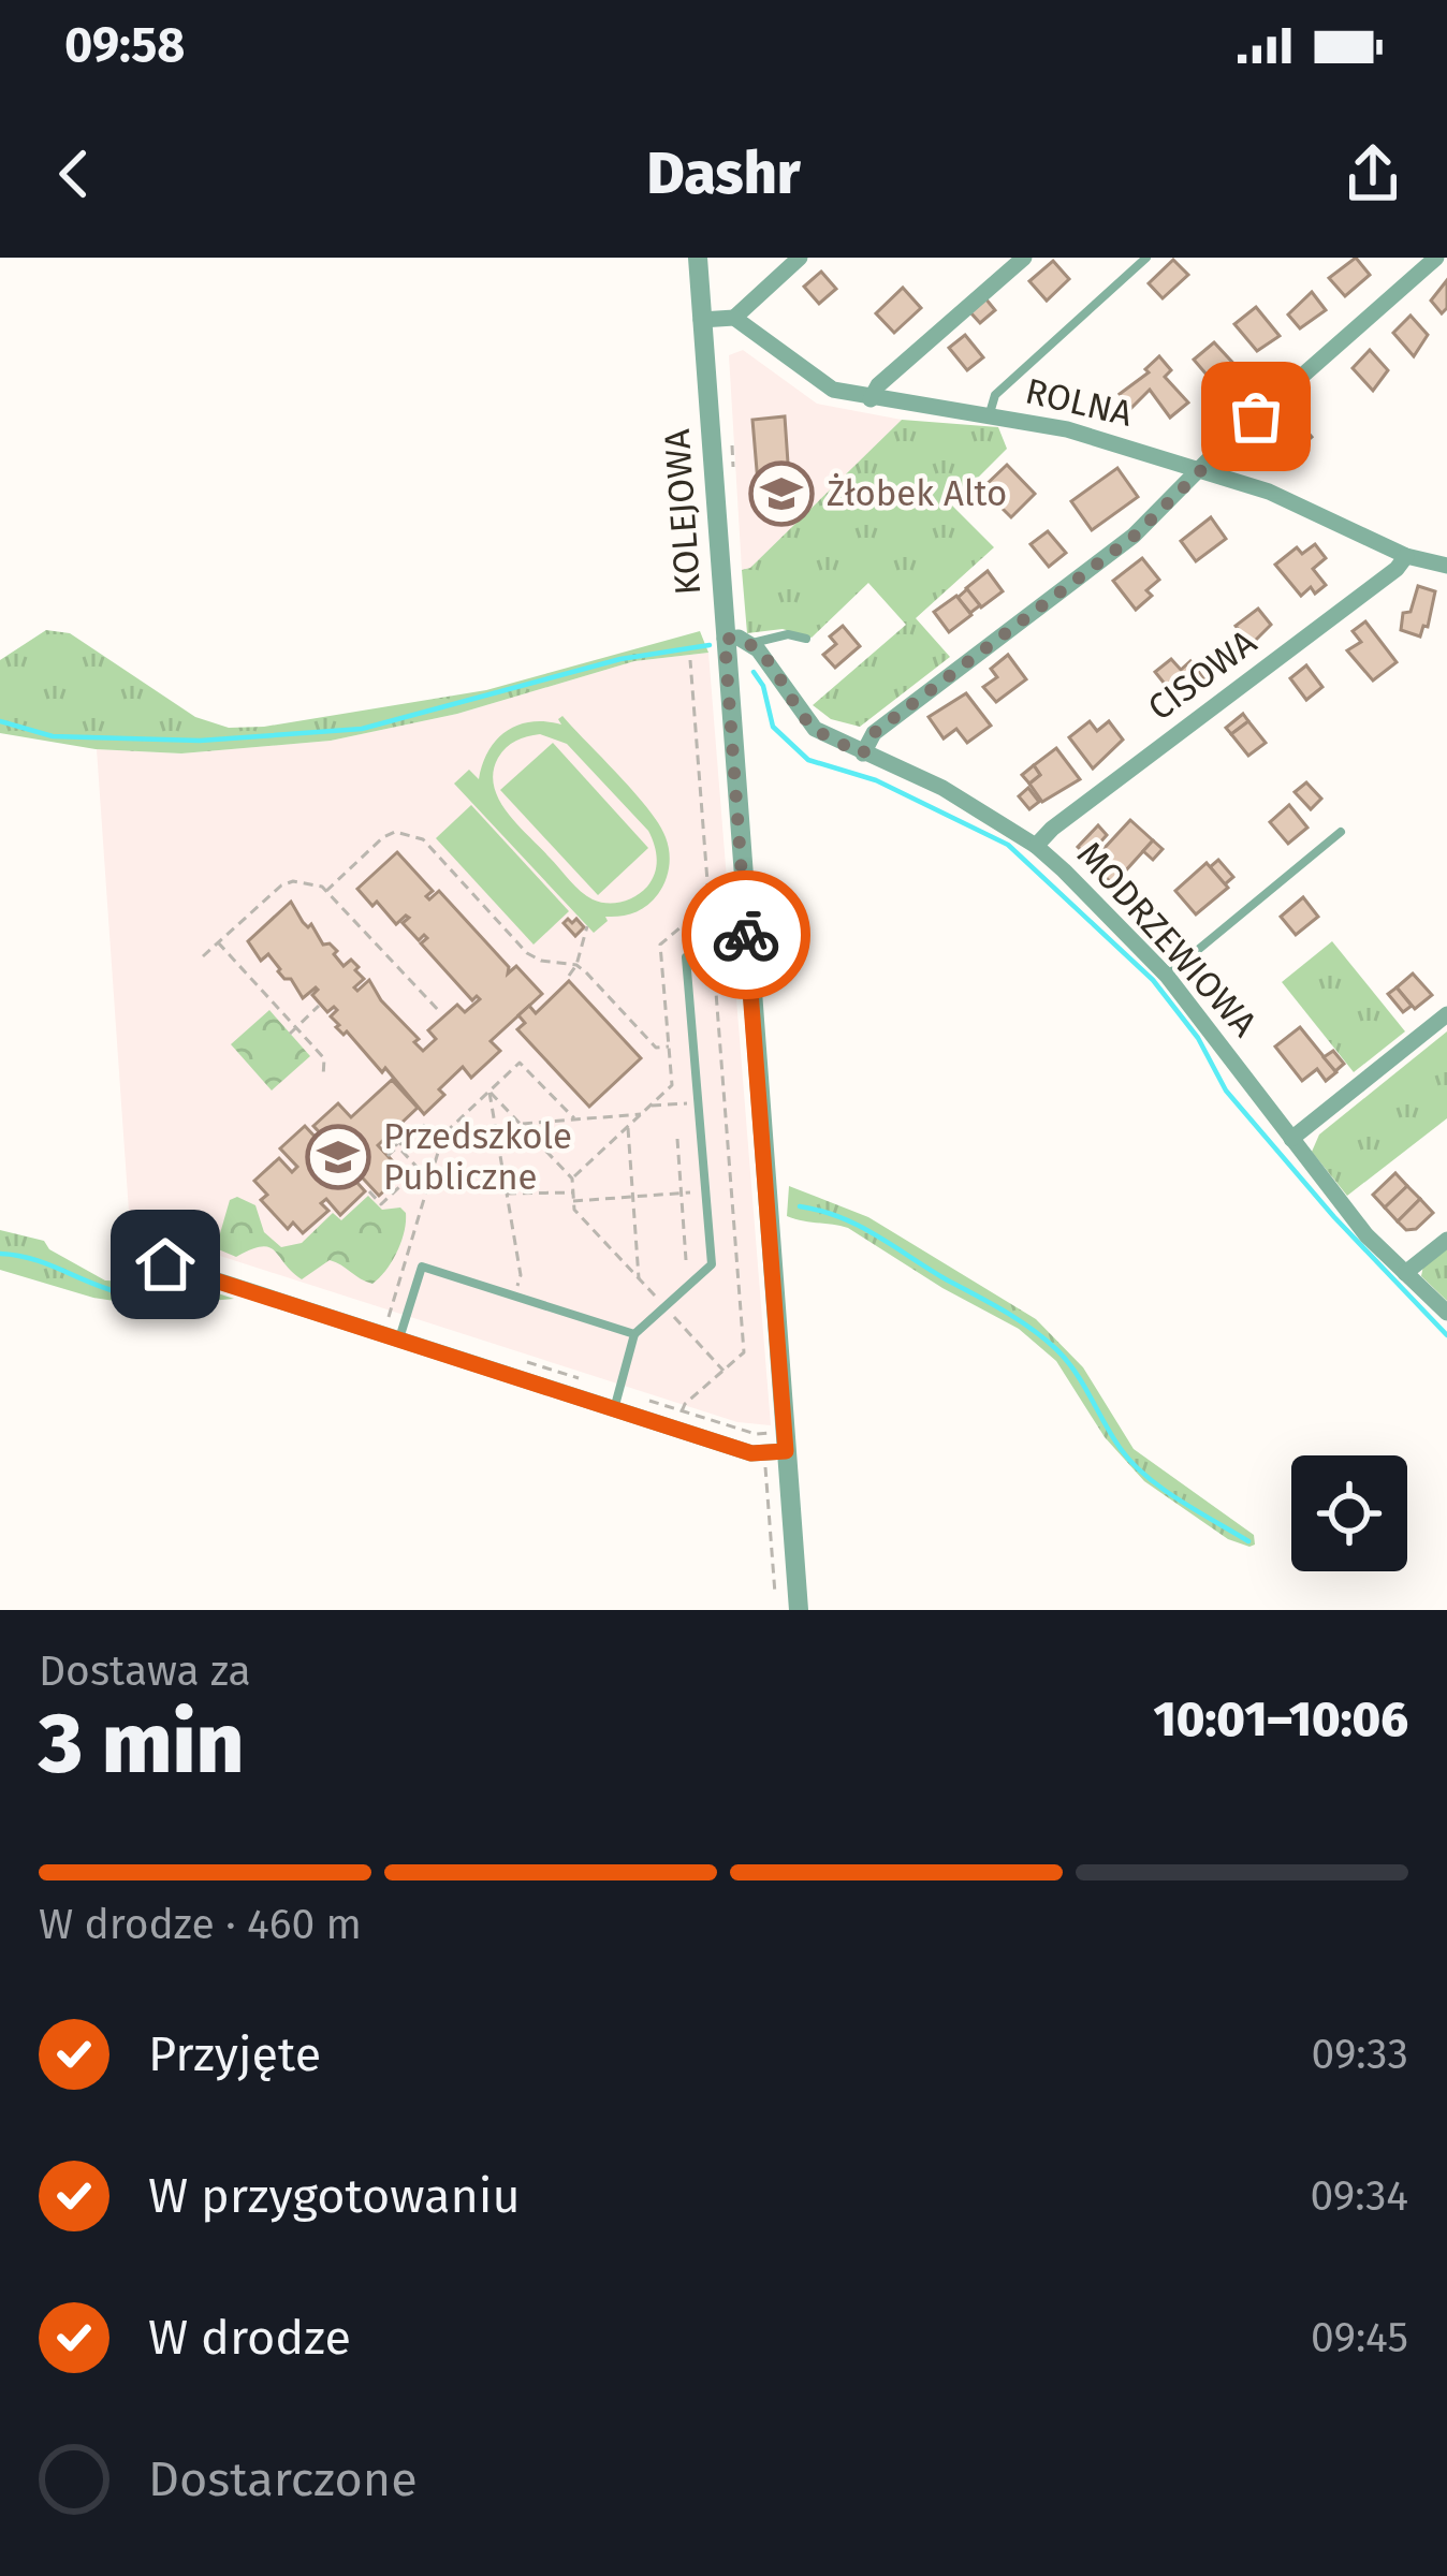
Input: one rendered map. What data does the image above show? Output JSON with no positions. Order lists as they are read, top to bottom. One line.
{"streets":{"street":["ROLNA","KOLEJOWA","CISOWA","MODRZEWIOWA"]},"crossings":[["ROLNA","CISOWA"],["CISOWA","MODRZEWIOWA"]],"places":{"school or university":["Żłobek Alto","Przedszkole Publiczne"]},"page":{"status":"09:58","header":"Dashr","heading":["3 min","Dostawa za","10:01–10:06"],"bar":"W drodze · 460 m","list":[["Przyjęte","09:33"],["W przygotowaniu","09:34"],["W drodze","09:45"],"Dostarczone"]}}
